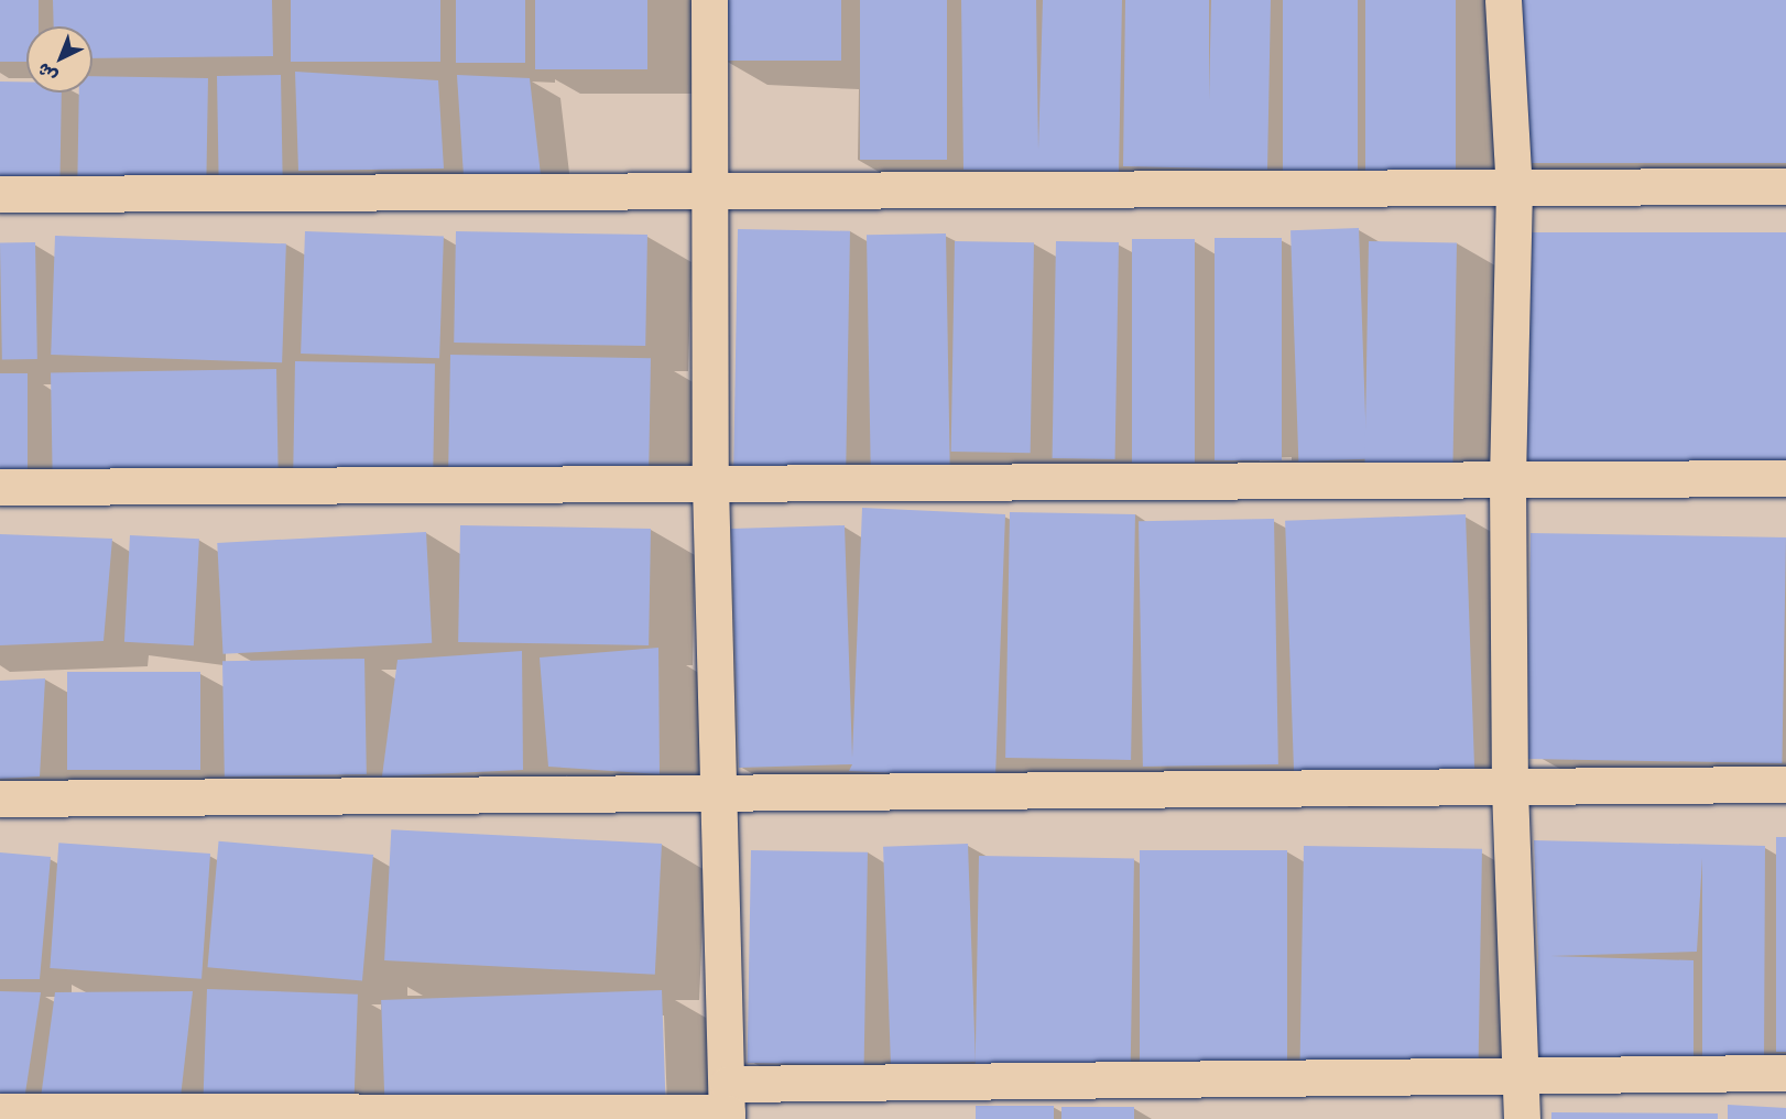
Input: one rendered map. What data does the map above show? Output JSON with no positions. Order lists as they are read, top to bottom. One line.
{"north":"bottom left"}
